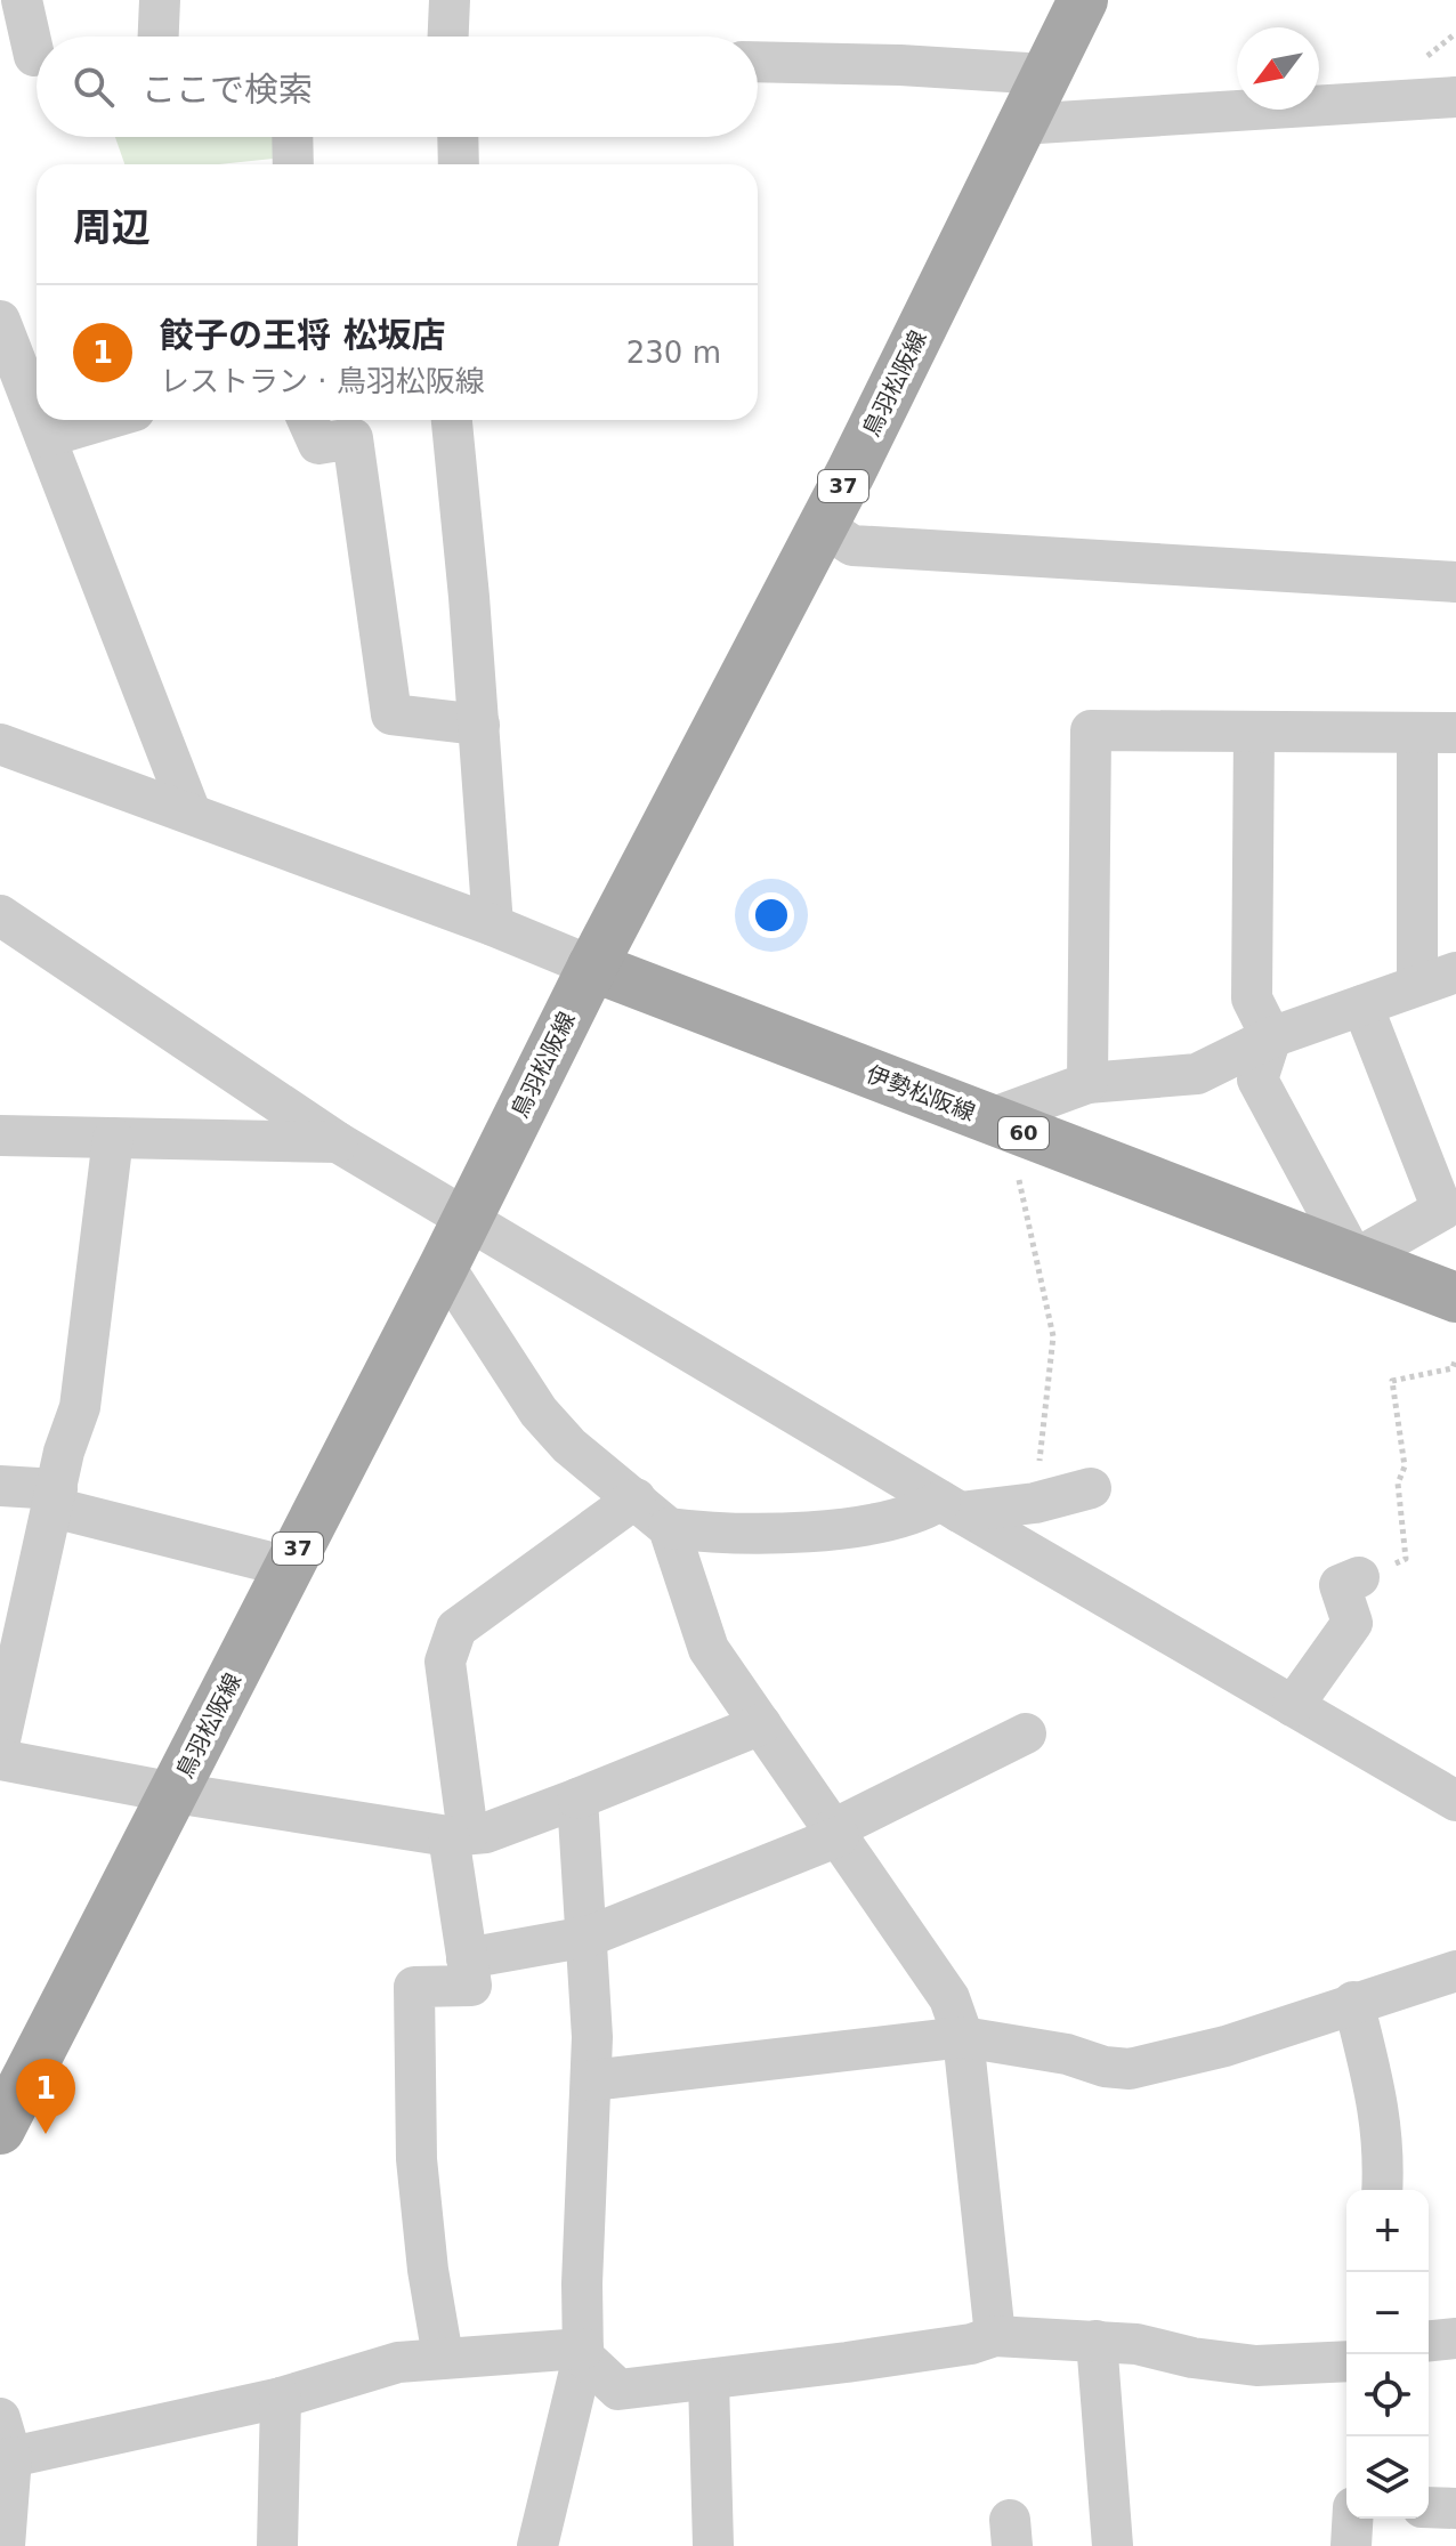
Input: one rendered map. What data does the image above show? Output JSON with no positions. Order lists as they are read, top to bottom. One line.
{"streets":{"main road":["鳥羽松阪線","37","伊勢松阪線","60"]},"crossings":[["鳥羽松阪線","伊勢松阪線"]],"north":"bottom left","page":{"search":"ここで検索","heading":"周辺","list":[{"mark":"1","name":"餃子の王将 松坂店","note":"レストラン · 鳥羽松阪線","value":"230 m"}],"pins":"1","map_buttons":["+","−"]}}
